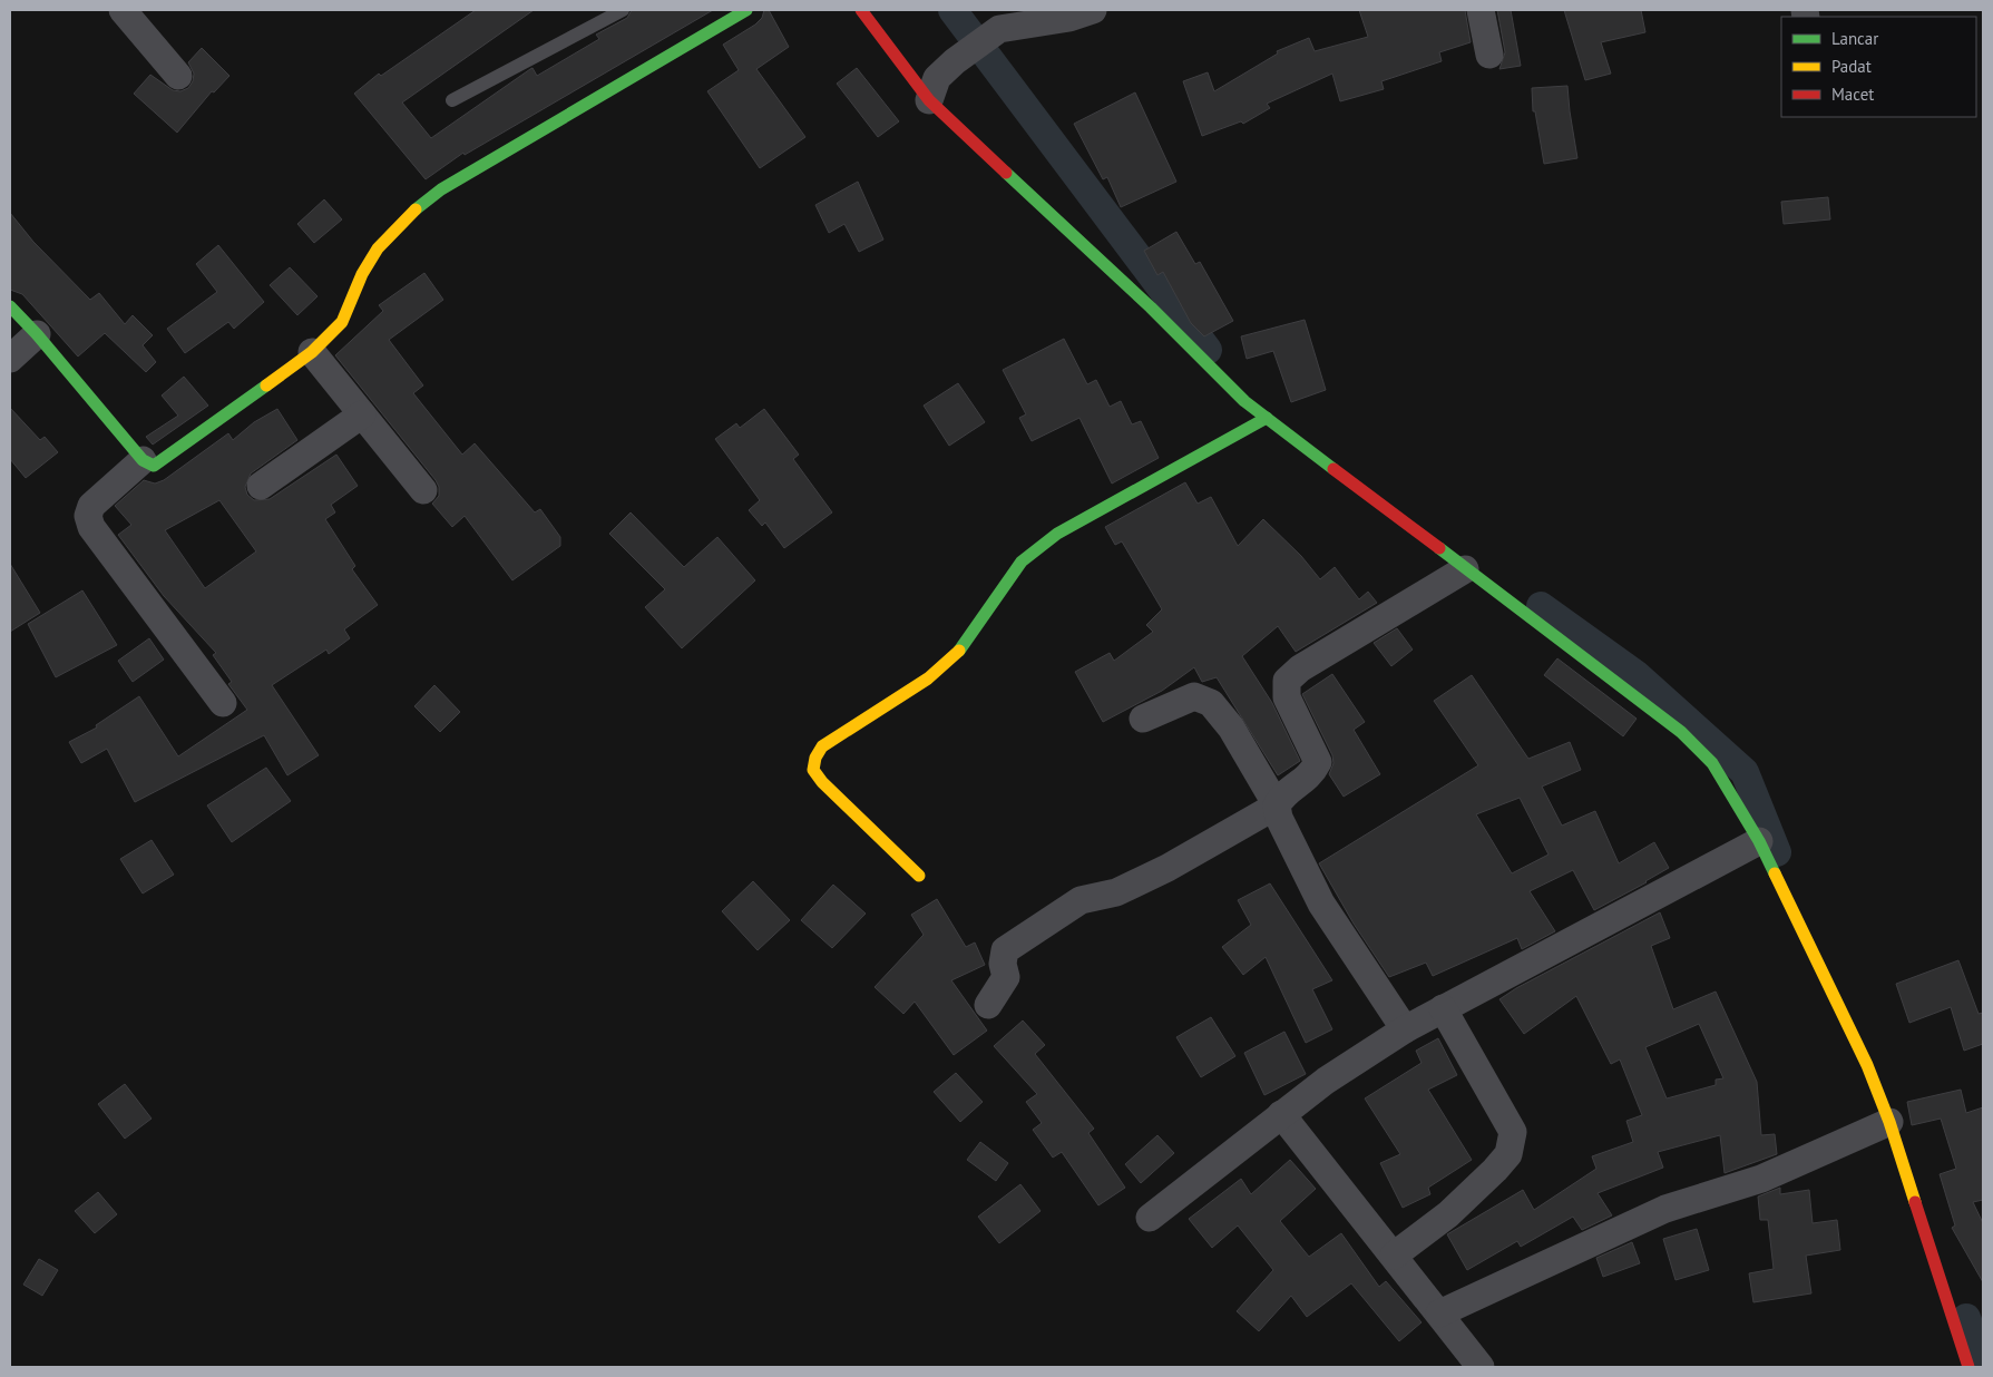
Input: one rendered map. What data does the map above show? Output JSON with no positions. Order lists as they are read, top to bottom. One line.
{"legend":["Lancar","Padat","Macet"]}
